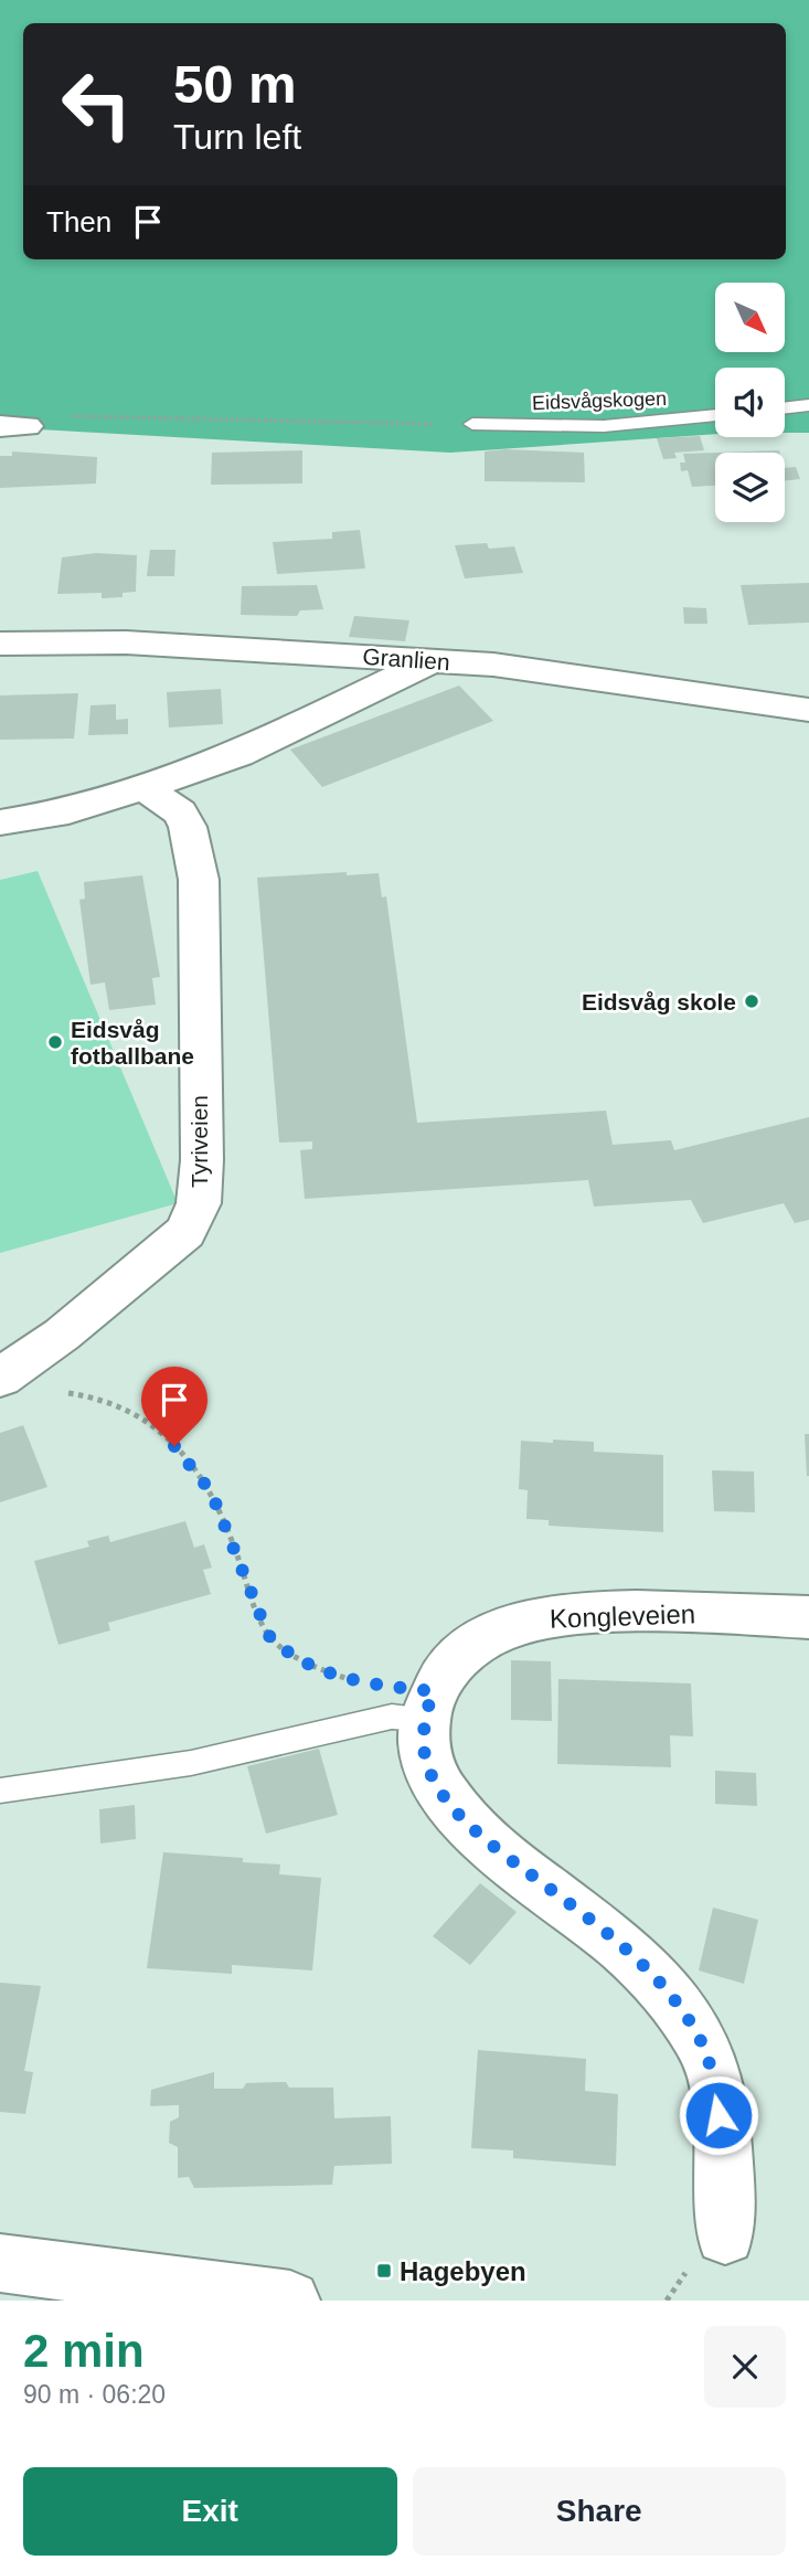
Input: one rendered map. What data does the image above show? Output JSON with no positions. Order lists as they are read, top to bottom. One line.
{"streets":{"street":["Granlien","Tyriveien","Kongleveien"],"lane":["Eidsvågskogen"]},"places":{"other":["Eidsvåg skole","Eidsvåg fotballbane"],"transit":["Hagebyen"]},"north":"bottom right","page":{"turn":["50 m","Turn left"],"then":"Then","heading":["2 min","90 m · 06:20"],"buttons":["Exit","Share"]}}
